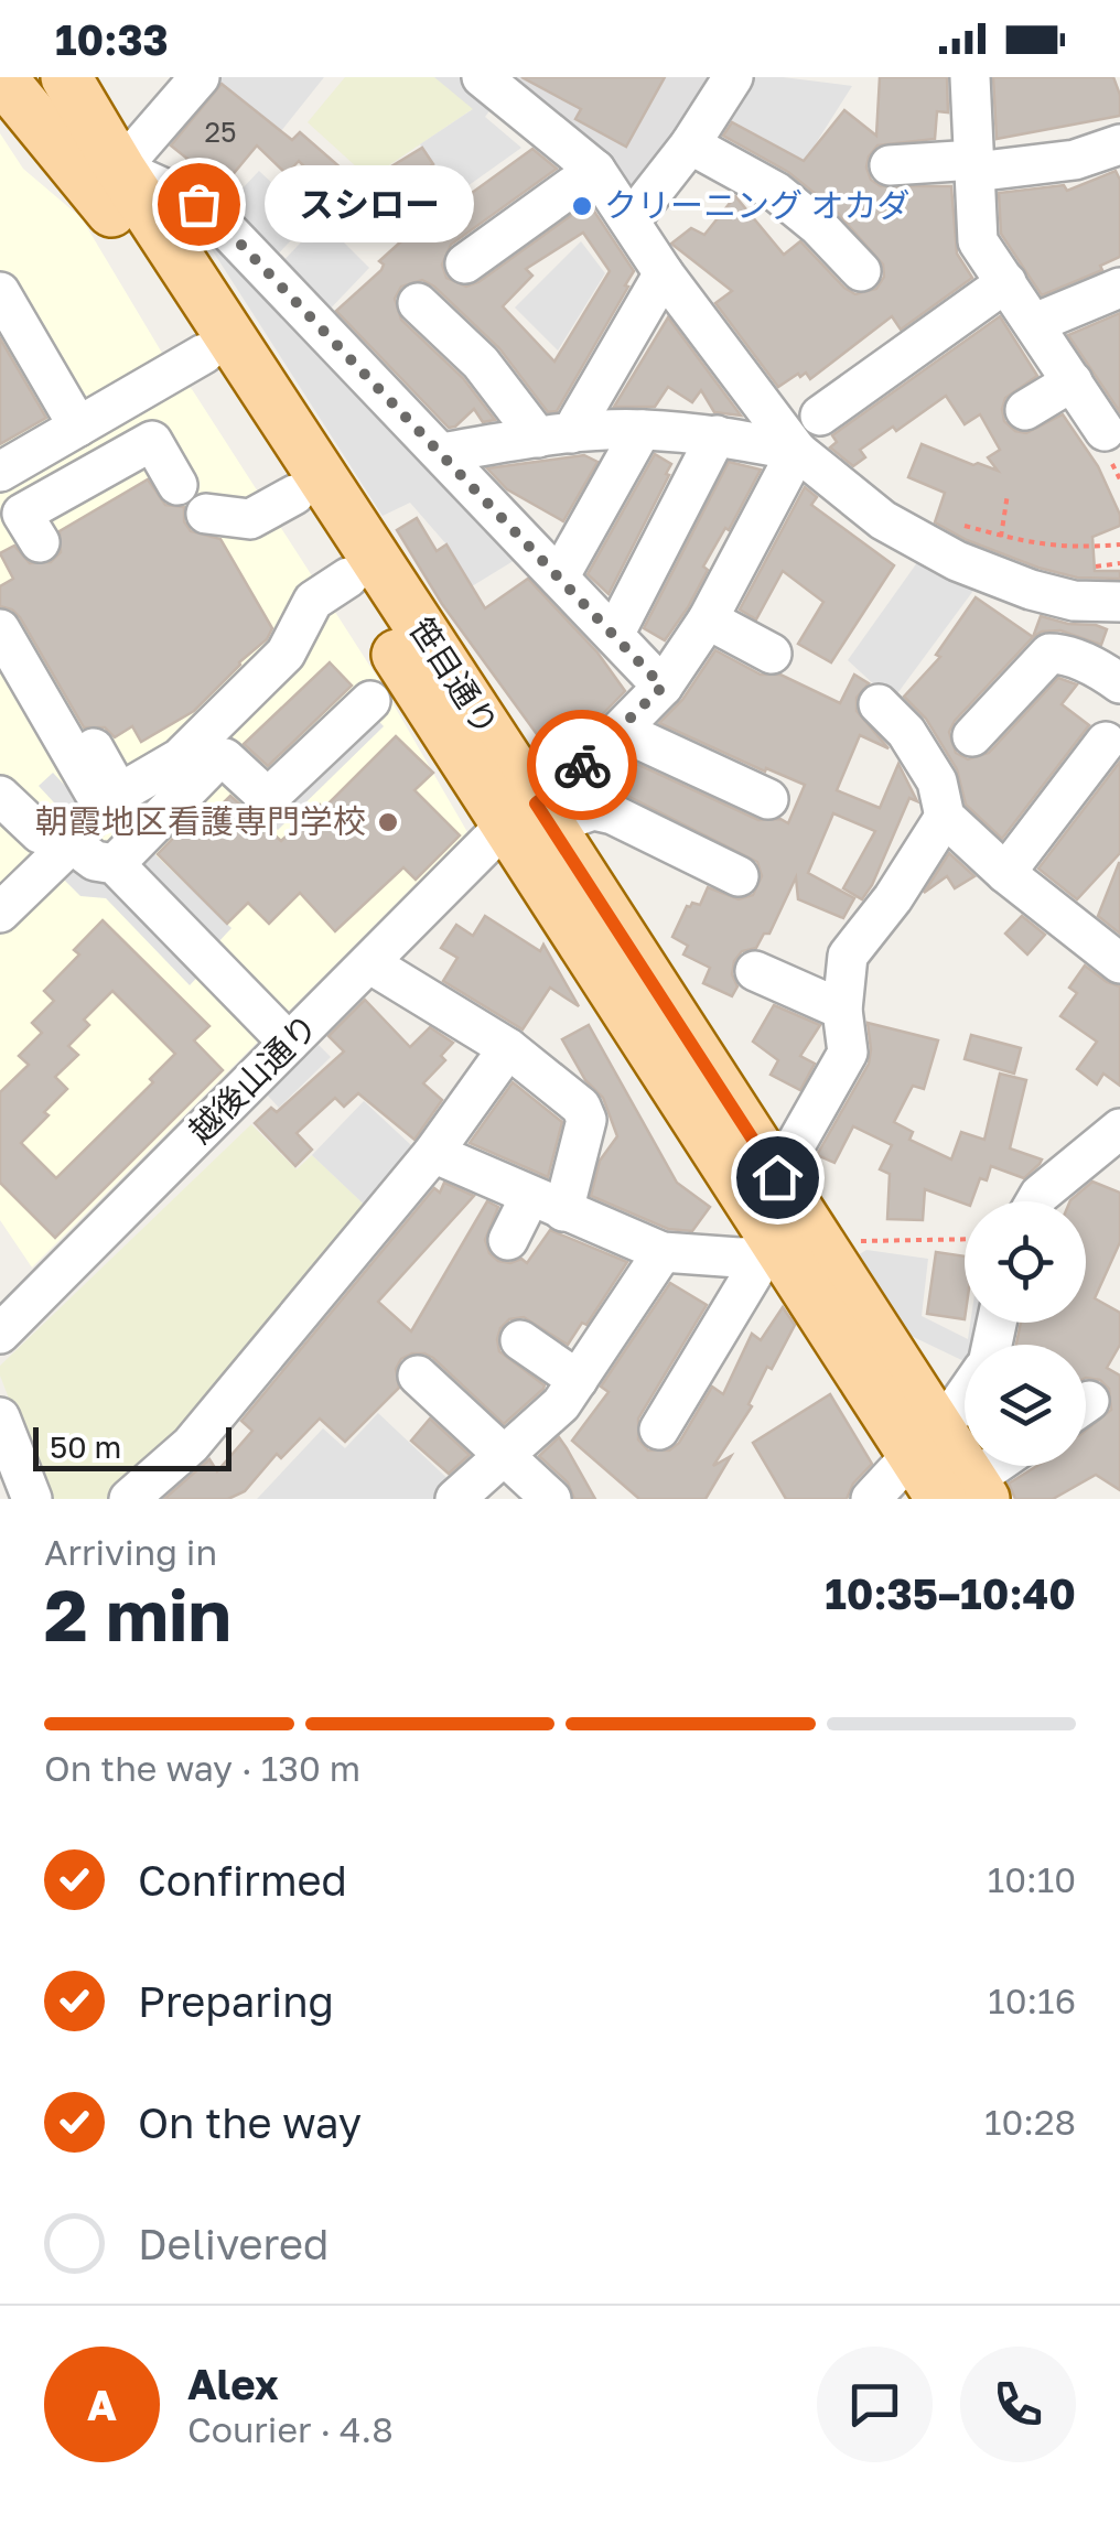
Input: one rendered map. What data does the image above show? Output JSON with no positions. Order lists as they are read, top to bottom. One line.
{"streets":{"main road":["笹目通り"],"street":["越後山通り"]},"crossings":[["笹目通り","越後山通り"]],"places":["スシロー","クリーニング オカダ","朝霞地区看護専門学校"],"house_numbers":["25"],"scale_bar":"50 m","page":{"status":"10:33","bubble":"スシロー","scale":"50 m","heading":["2 min","Arriving in","10:35–10:40"],"panel":["Alex","Courier · 4.8"],"bar":"On the way · 130 m","list":[["Confirmed","10:10"],["Preparing","10:16"],["On the way","10:28"],"Delivered"],"round":"A"}}
